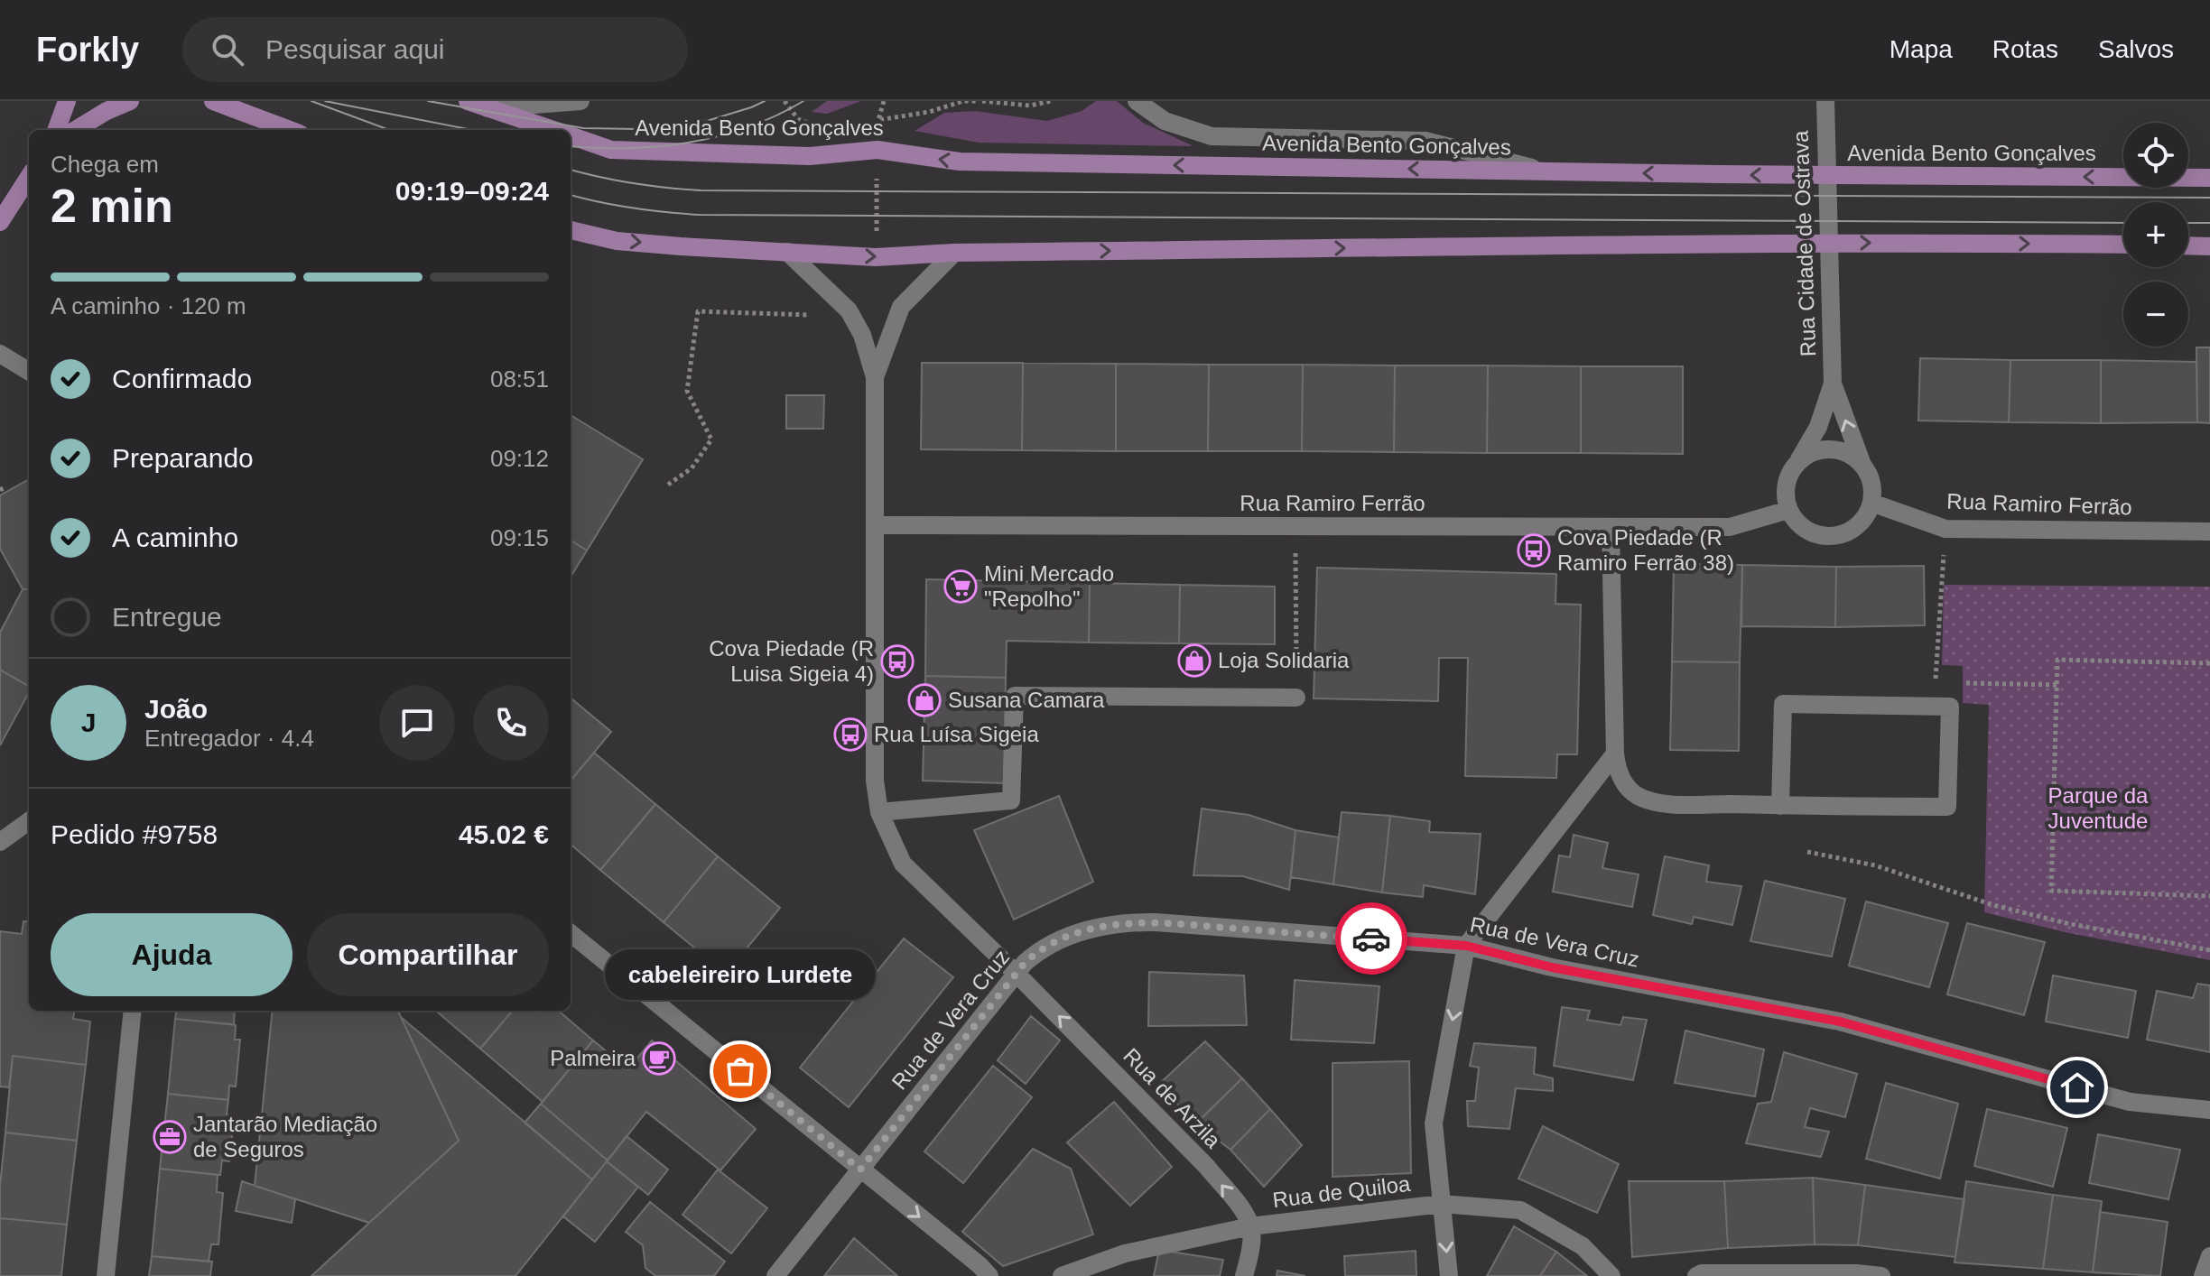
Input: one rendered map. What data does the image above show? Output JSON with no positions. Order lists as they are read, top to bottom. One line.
{"streets":{"main road":["Avenida Bento Gonçalves"],"street":["Rua Cidade de Ostrava","Rua Ramiro Ferrão","Rua de Vera Cruz","Rua de Arzila","Rua de Quiloa"]},"crossings":[["Rua Cidade de Ostrava","Rua Ramiro Ferrão"],["Rua de Vera Cruz","Rua de Arzila"],["Rua de Arzila","Rua de Quiloa"]],"one_way":["Rua de Arzila"],"parks":["Parque da Juventude"],"places":{"bus stop":["Cova Piedade (R Ramiro Ferrão 38)","Cova Piedade (R Luisa Sigeia 4)","Rua Luísa Sigeia"],"supermarket":["Mini Mercado \"Repolho\""],"shop":["Loja Solidaria","Susana Camara"],"cafe":["Palmeira"],"other":["cabeleireiro Lurdete"],"office":["Jantarão Mediação de Seguros"]},"page":{"header":"Forkly","search":"Pesquisar aqui","nav":["Mapa","Rotas","Salvos"],"map_buttons":["+","−"],"heading":["2 min","Chega em","09:19–09:24"],"panel":["João","Entregador · 4.4","Pedido #9758","45.02 €"],"bar":"A caminho · 120 m","list":[["Confirmado","08:51"],["Preparando","09:12"],["A caminho","09:15"],"Entregue"],"round":"J","buttons":["Ajuda","Compartilhar"],"bubble":"cabeleireiro Lurdete"}}
